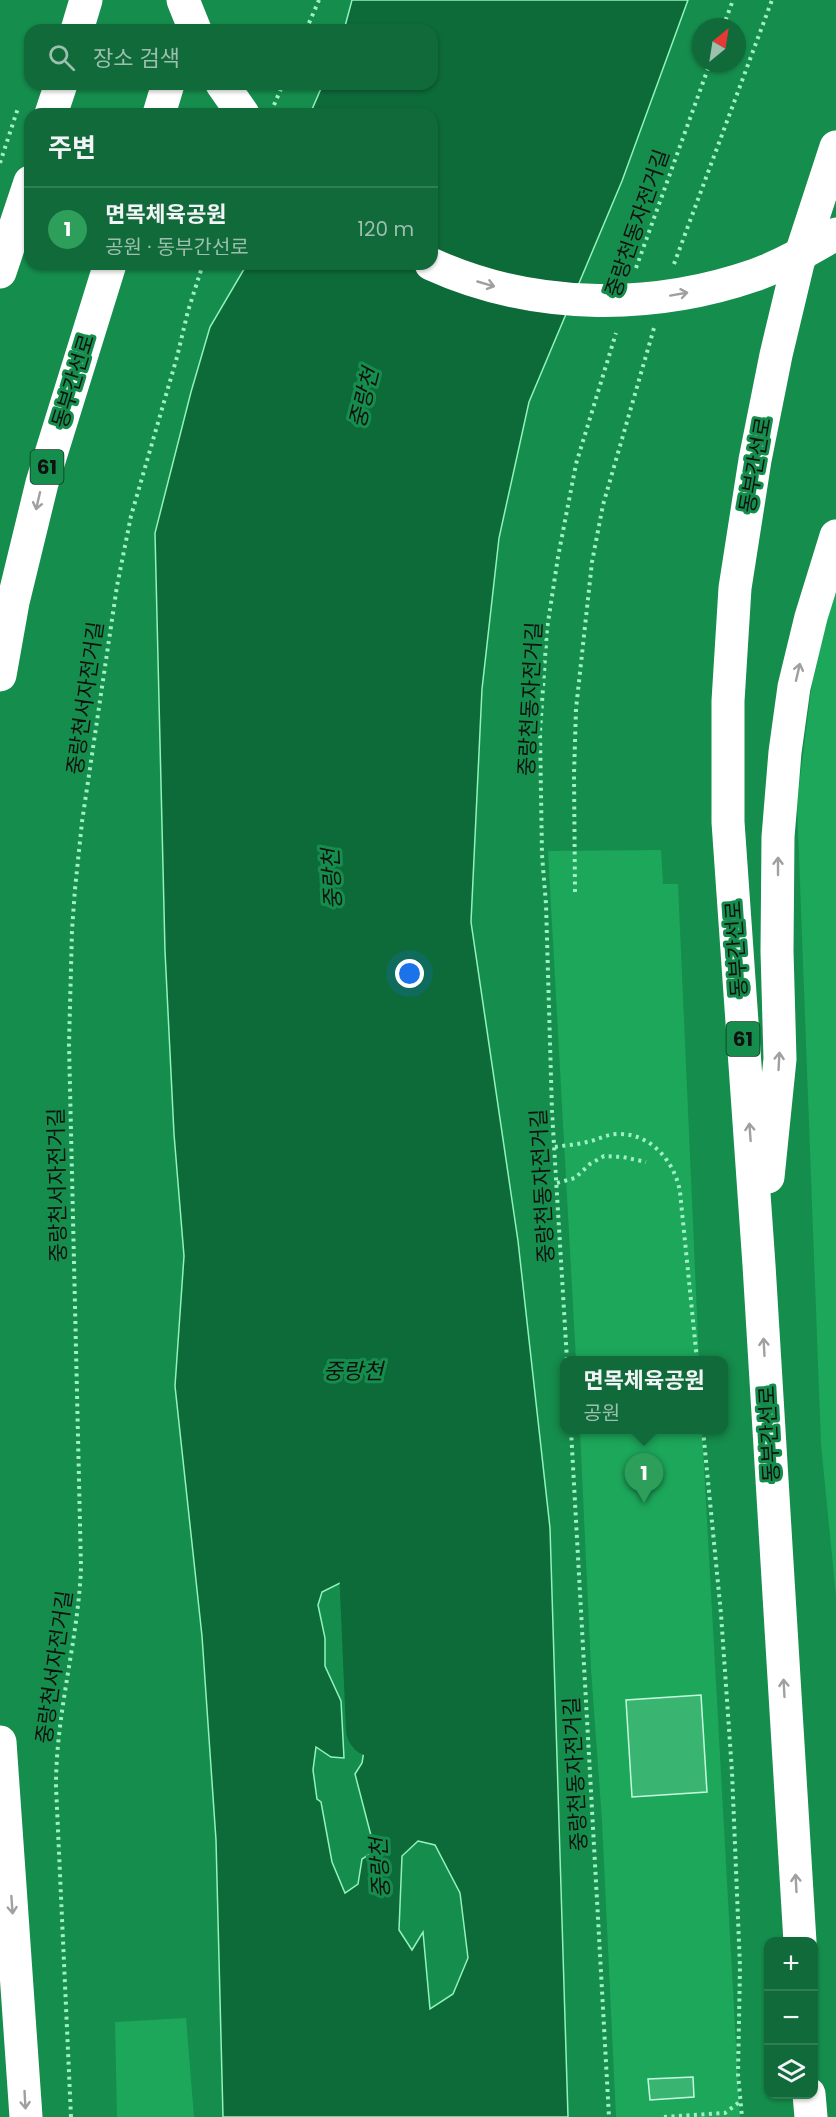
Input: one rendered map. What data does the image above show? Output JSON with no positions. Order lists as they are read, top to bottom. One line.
{"streets":{"highway":["동부간선로","61"],"path":["중랑천동자전거길","중랑천서자전거길"]},"water":["중랑천"],"north":"top right","page":{"search":"장소 검색","heading":"주변","list":[{"mark":"1","name":"면목체육공원","note":"공원 · 동부간선로","value":"120 m"}],"popup":["면목체육공원","공원"],"pins":"1","map_buttons":["+","−"]}}
